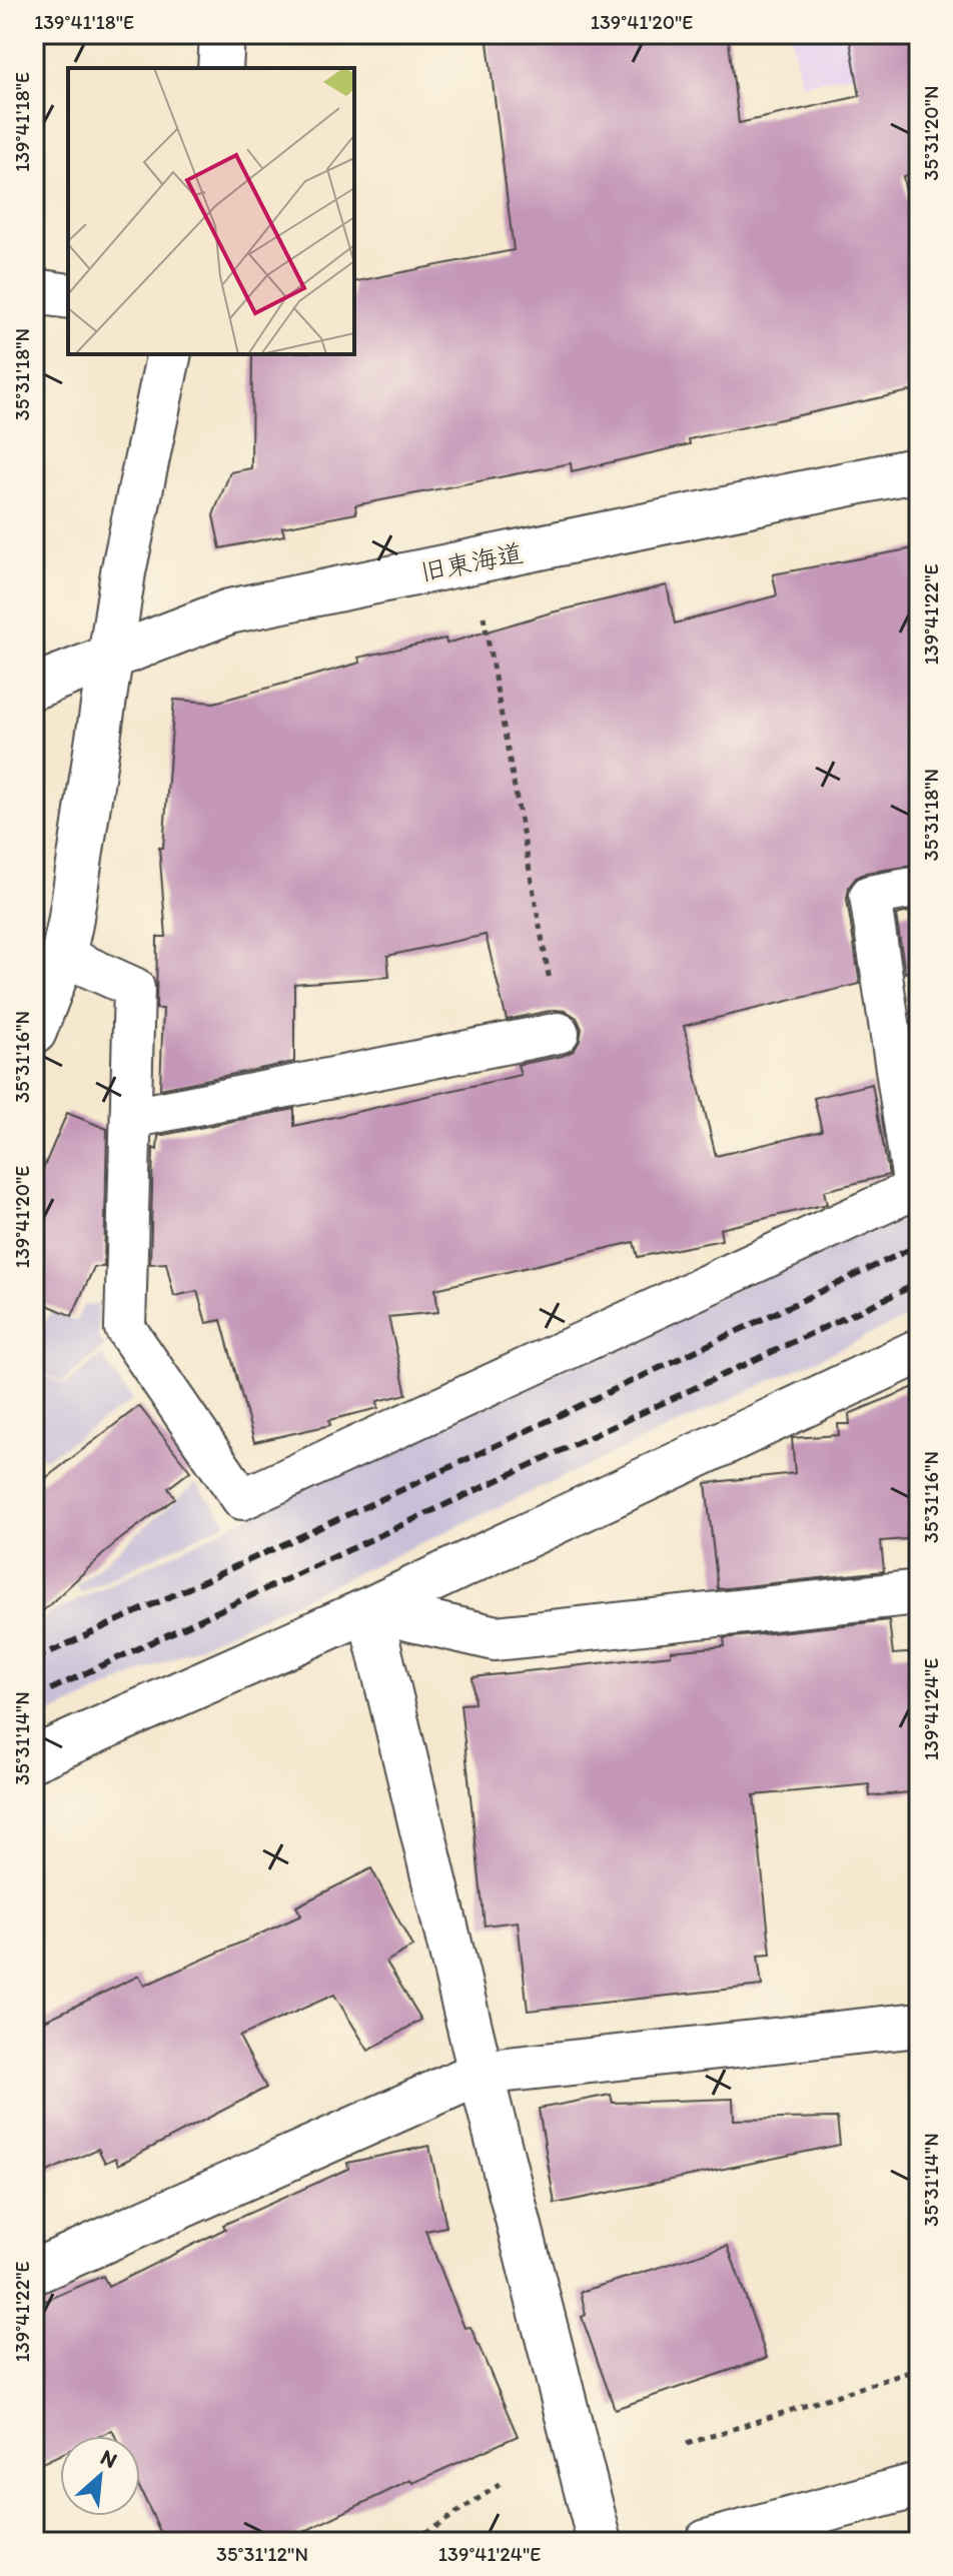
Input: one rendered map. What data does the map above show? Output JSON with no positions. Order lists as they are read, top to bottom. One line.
{"streets":{"main road":["旧東海道"]},"north":"top right","coordinates":["139°41'18\"E","139°41'20\"E","35°31'20\"N","35°31'18\"N","139°41'22\"E","35°31'16\"N","139°41'24\"E","35°31'14\"N","35°31'12\"N"]}
